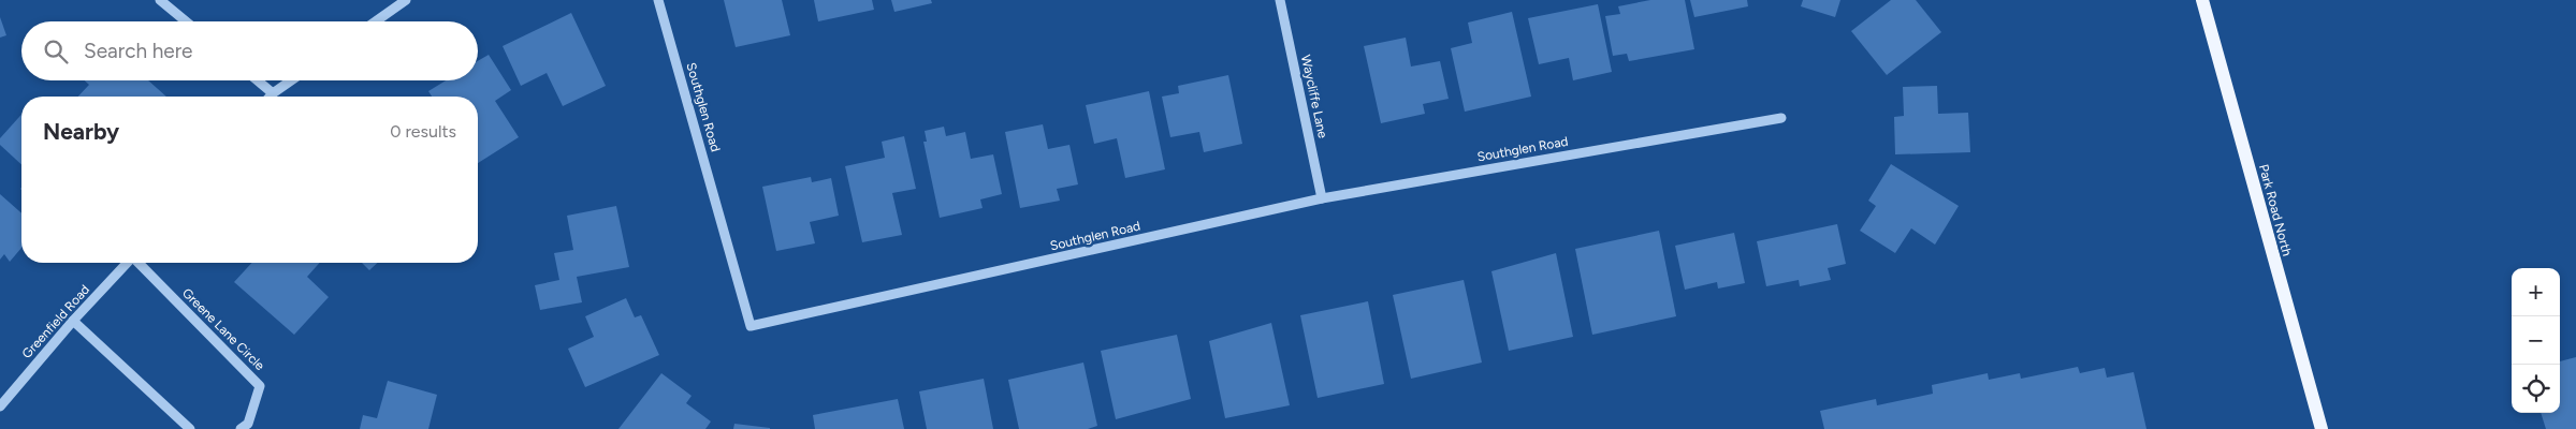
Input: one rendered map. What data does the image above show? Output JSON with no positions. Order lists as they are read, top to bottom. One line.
{"streets":{"main road":["Park Road North"],"street":["Waycliffe Lane","Southglen Road","Greenfield Road","Greene Lane Circle"]},"crossings":[["Waycliffe Lane","Southglen Road"]],"page":{"search":"Search here","heading":["Nearby","0 results"],"map_buttons":["+","−"]}}
